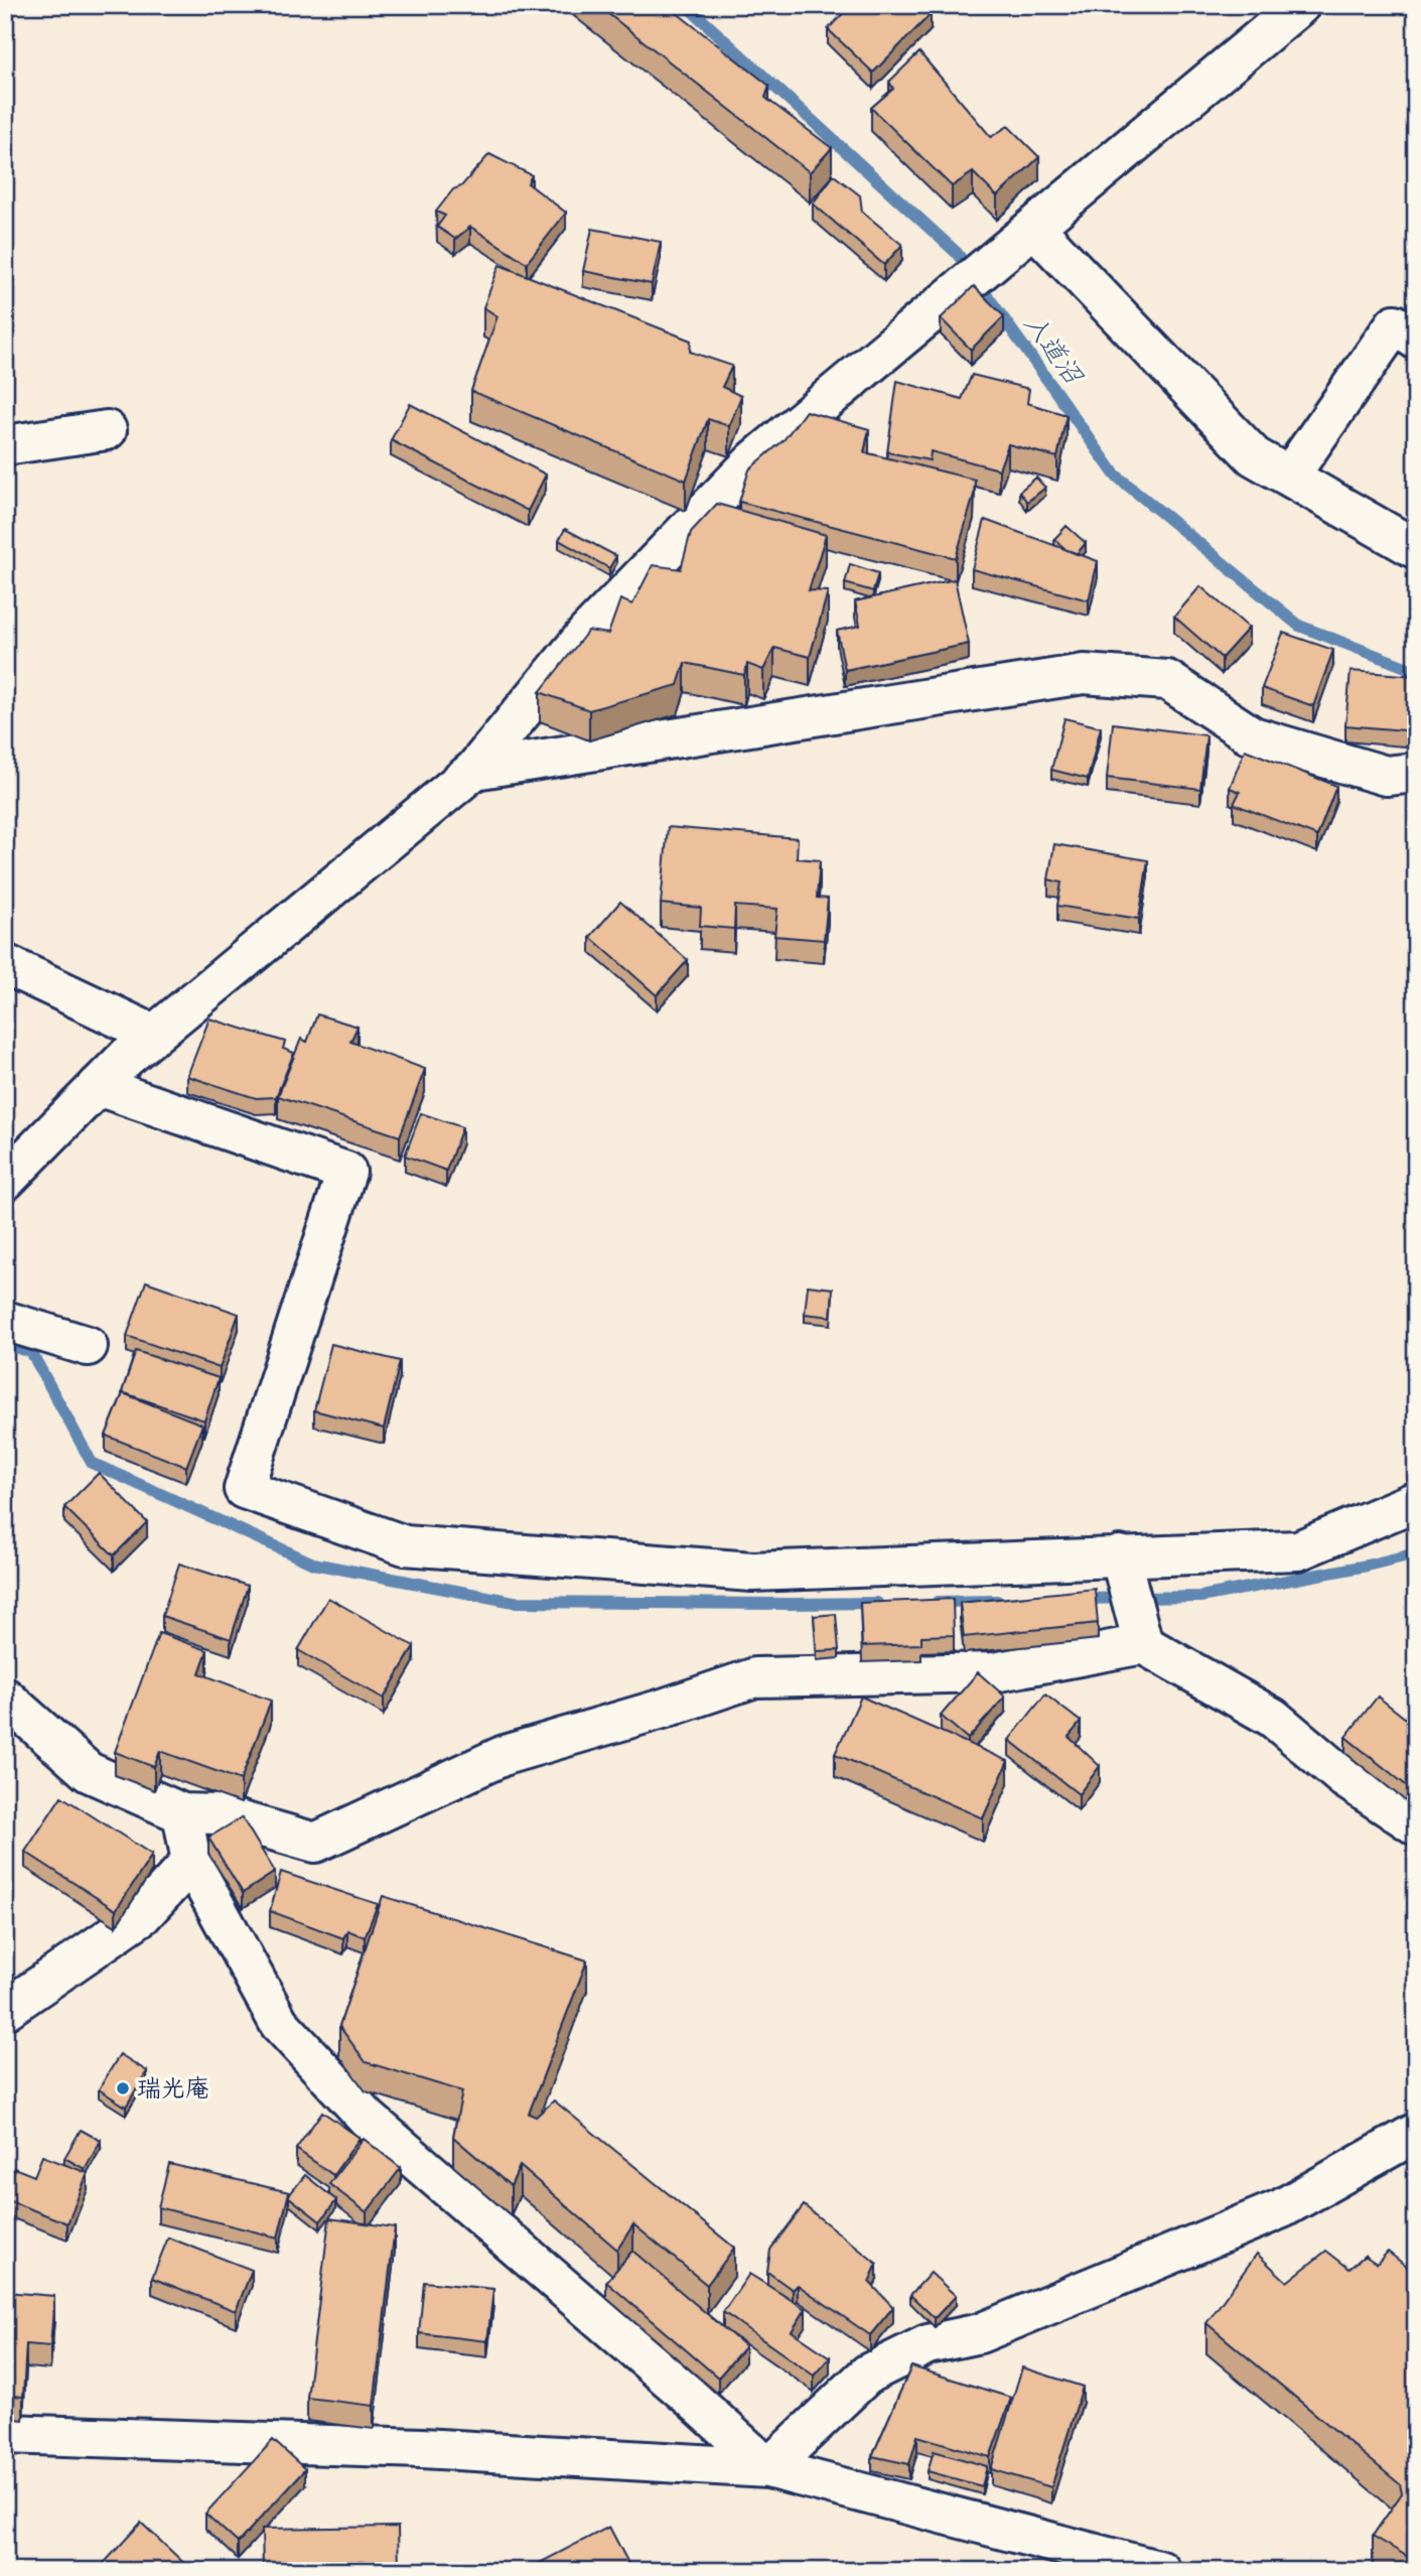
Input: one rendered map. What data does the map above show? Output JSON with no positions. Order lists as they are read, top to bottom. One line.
{"water":["入道沼"],"places":["瑞光庵"]}
